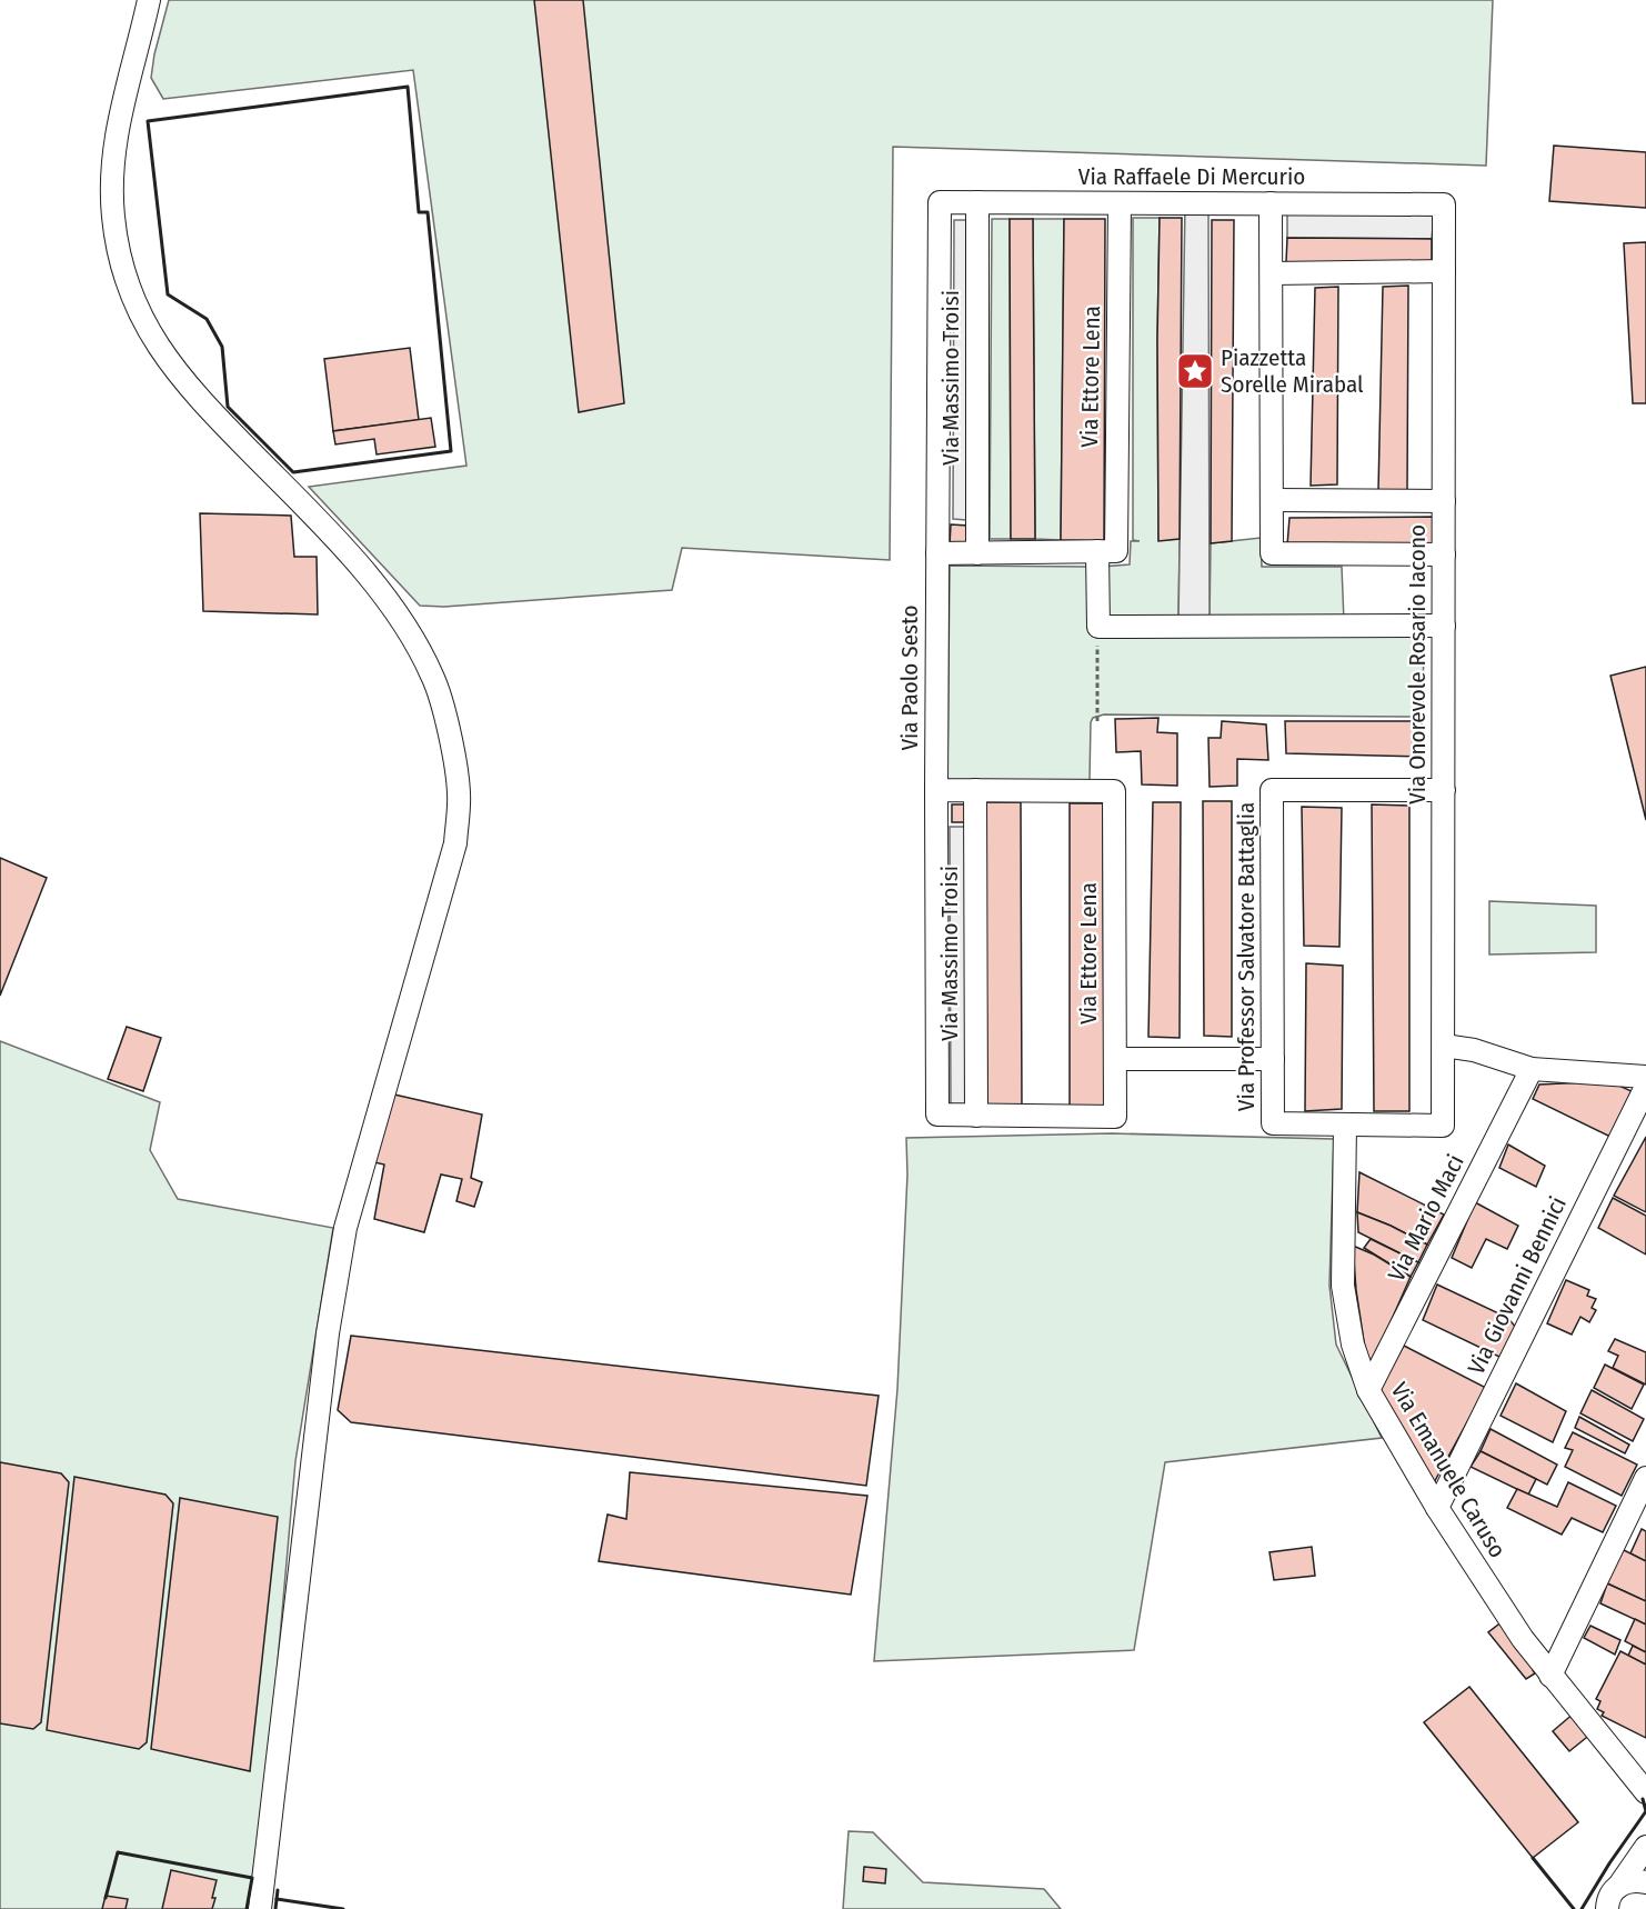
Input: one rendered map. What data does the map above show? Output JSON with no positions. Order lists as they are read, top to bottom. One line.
{"streets":{"street":["Via Raffaele Di Mercurio","Via Ettore Lena","Via Massimo Troisi","Via Onorevole Rosario Iacono","Via Paolo Sesto","Via Professor Salvatore Battaglia","Via Mario Maci","Via Giovanni Bennici","Via Emanuele Caruso"]},"crossings":[["Via Raffaele Di Mercurio","Via Ettore Lena"],["Via Raffaele Di Mercurio","Via Massimo Troisi"],["Via Raffaele Di Mercurio","Via Onorevole Rosario Iacono"],["Via Raffaele Di Mercurio","Via Paolo Sesto"],["Via Ettore Lena","Via Massimo Troisi"],["Via Ettore Lena","Via Paolo Sesto"],["Via Massimo Troisi","Via Paolo Sesto"],["Via Onorevole Rosario Iacono","Via Professor Salvatore Battaglia"],["Via Onorevole Rosario Iacono","Via Emanuele Caruso"],["Via Professor Salvatore Battaglia","Via Emanuele Caruso"],["Via Mario Maci","Via Emanuele Caruso"],["Via Giovanni Bennici","Via Emanuele Caruso"]],"places":{"place":["Piazzetta Sorelle Mirabal"]}}
